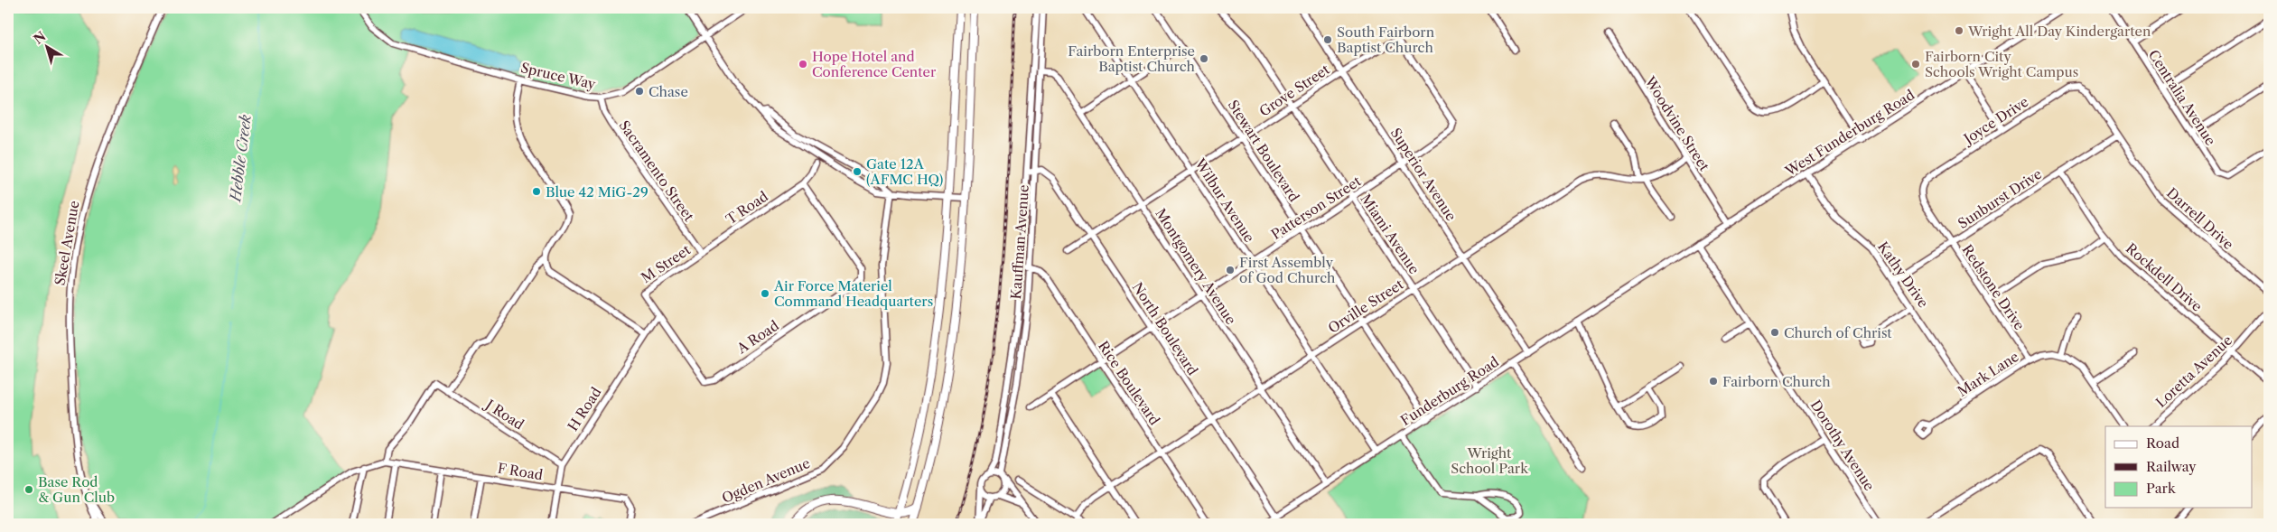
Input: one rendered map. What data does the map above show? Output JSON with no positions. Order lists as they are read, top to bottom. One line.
{"streets":{"street":["Spruce Way","Grove Street","Centralia Avenue","Joyce Drive","Woodvine Street","West Funderburg Road","Stewart Boulevard","Sacramento Street","Superior Avenue","Sunburst Drive","Wilbur Avenue","T Road","Patterson Street","Darrell Drive","Miami Avenue","Kauffman Avenue","Skeel Avenue","M Street","Montgomery Avenue","Kathy Drive","Rockdell Drive","Redstone Drive","Orville Street","North Boulevard","A Road","Loretta Avenue","Mark Lane","Rice Boulevard","Funderburg Road","H Road","J Road","Dorothy Avenue","F Road","Ogden Avenue"]},"crossings":[["Spruce Way","Sacramento Street"],["Grove Street","Stewart Boulevard"],["Grove Street","Superior Avenue"],["Grove Street","Wilbur Avenue"],["Grove Street","Patterson Street"],["Grove Street","Miami Avenue"],["Grove Street","Montgomery Avenue"],["Grove Street","North Boulevard"],["Joyce Drive","Darrell Drive"],["Joyce Drive","Redstone Drive"],["Woodvine Street","West Funderburg Road"],["West Funderburg Road","Kathy Drive"],["West Funderburg Road","Funderburg Road"],["West Funderburg Road","Dorothy Avenue"],["Stewart Boulevard","Patterson Street"],["Stewart Boulevard","Orville Street"],["Stewart Boulevard","Funderburg Road"],["Sacramento Street","T Road"],["Sacramento Street","M Street"],["Superior Avenue","Patterson Street"],["Superior Avenue","Orville Street"],["Superior Avenue","Funderburg Road"],["Sunburst Drive","Darrell Drive"],["Sunburst Drive","Kathy Drive"],["Sunburst Drive","Rockdell Drive"],["Sunburst Drive","Redstone Drive"],["Wilbur Avenue","Patterson Street"],["Wilbur Avenue","Orville Street"],["Wilbur Avenue","Funderburg Road"],["T Road","M Street"],["T Road","A Road"],["Patterson Street","Miami Avenue"],["Patterson Street","Montgomery Avenue"],["Patterson Street","North Boulevard"],["Patterson Street","Rice Boulevard"],["Miami Avenue","Orville Street"],["Miami Avenue","Funderburg Road"],["Kauffman Avenue","Montgomery Avenue"],["Kauffman Avenue","North Boulevard"],["Kauffman Avenue","Rice Boulevard"],["M Street","A Road"],["M Street","H Road"],["Montgomery Avenue","Orville Street"],["Montgomery Avenue","Funderburg Road"],["Kathy Drive","Mark Lane"],["Rockdell Drive","Loretta Avenue"],["Redstone Drive","Mark Lane"],["Orville Street","North Boulevard"],["Orville Street","Rice Boulevard"],["North Boulevard","Funderburg Road"],["A Road","H Road"],["H Road","J Road"],["H Road","F Road"],["J Road","F Road"]],"water":["Hebble Creek"],"parks":["Wright School Park"],"places":["Wright All Day Kindergarten","South Fairborn Baptist Church","Fairborn Enterprise Baptist Church","Hope Hotel and Conference Center","Fairborn City Schools Wright Campus","Chase","Gate 12A (AFMC HQ)","Blue 42 MiG-29","First Assembly of God Church","Air Force Materiel Command Headquarters","Church of Christ","Fairborn Church","Base Rod & Gun Club"],"legend":["Road","Railway","Park"],"north":"top left"}
